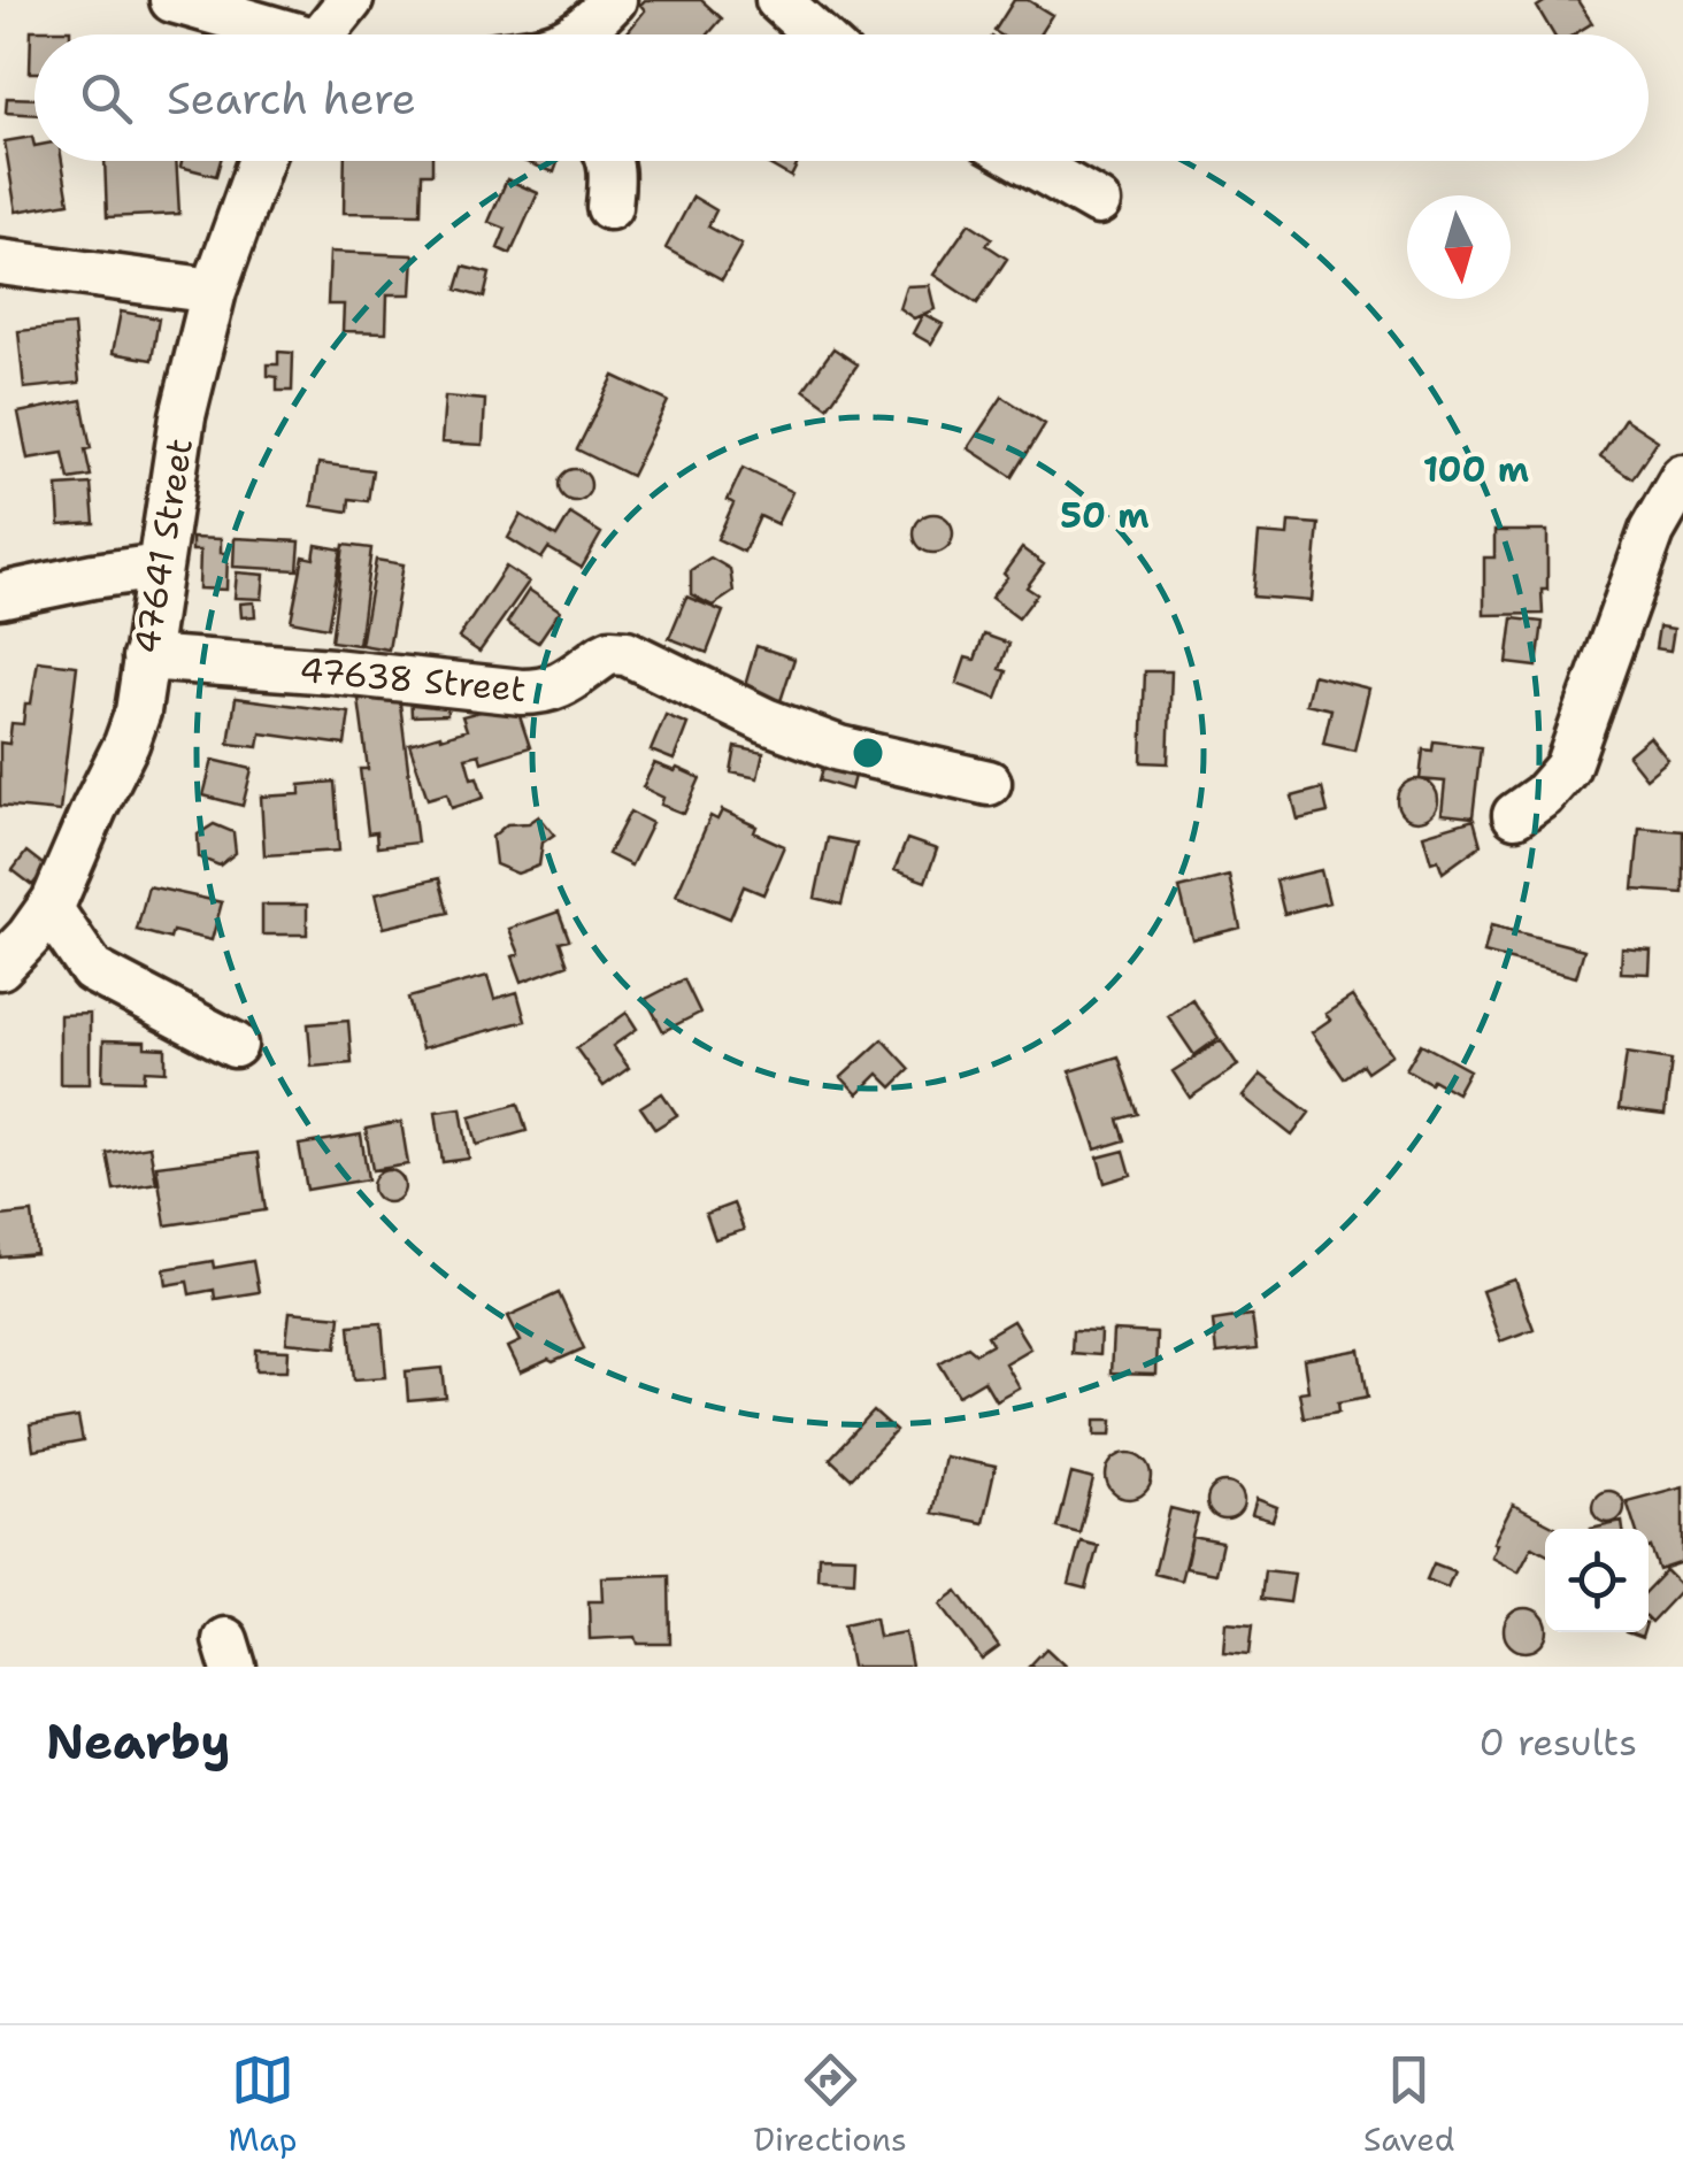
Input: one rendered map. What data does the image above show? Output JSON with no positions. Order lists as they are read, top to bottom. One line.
{"streets":{"street":["47641 Street","47638 Street"]},"crossings":[["47641 Street","47638 Street"]],"north":"bottom","page":{"search":"Search here","heading":["Nearby","0 results"],"nav":["Map","Directions","Saved"]},"rings":["100 m","50 m"]}
